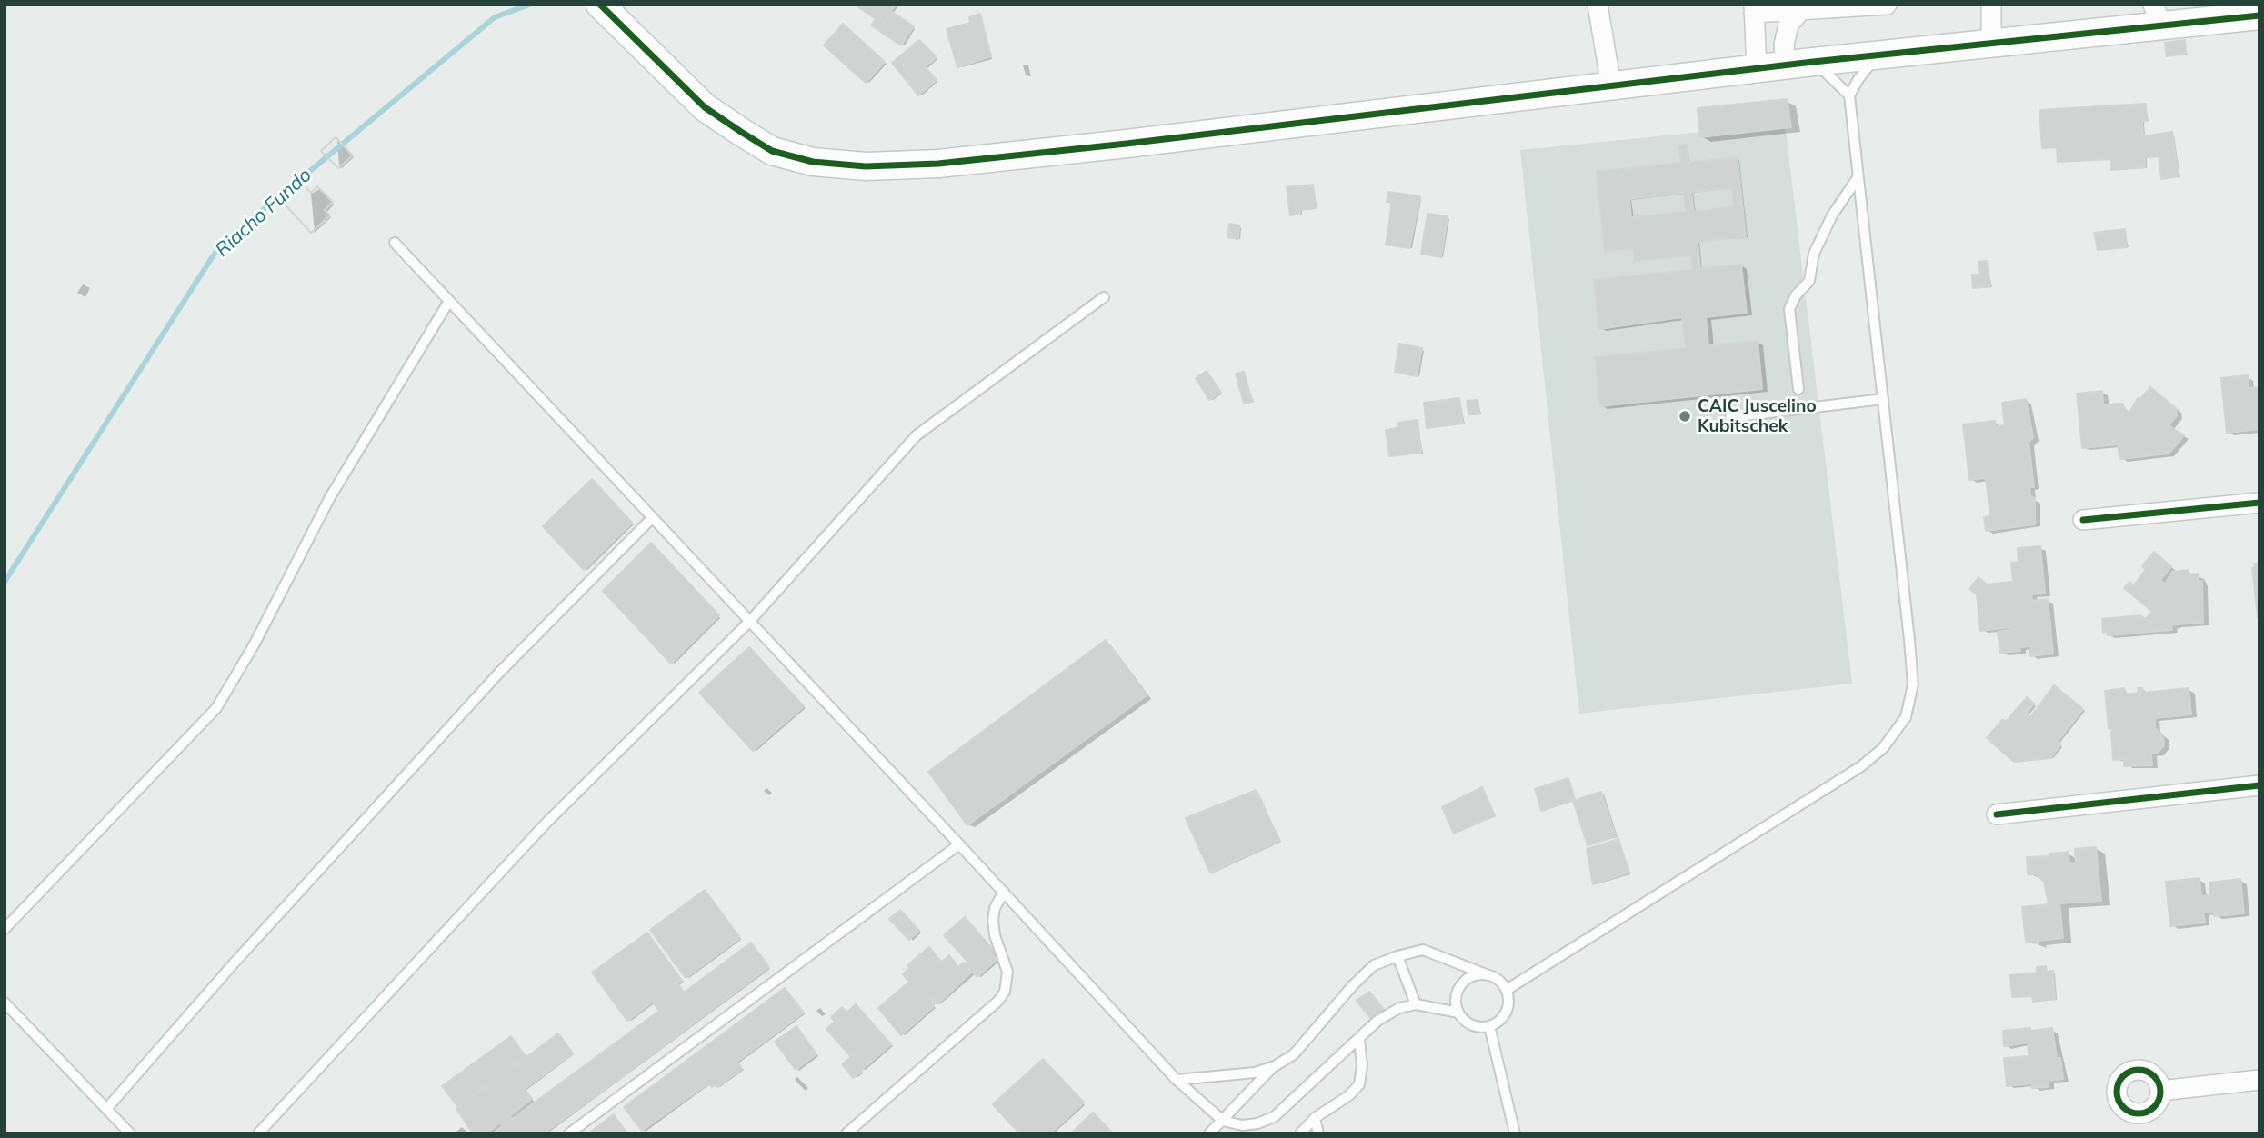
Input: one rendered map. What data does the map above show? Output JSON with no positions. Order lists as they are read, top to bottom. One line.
{"water":["Riacho Fundo"],"places":["CAIC Juscelino Kubitschek"]}
